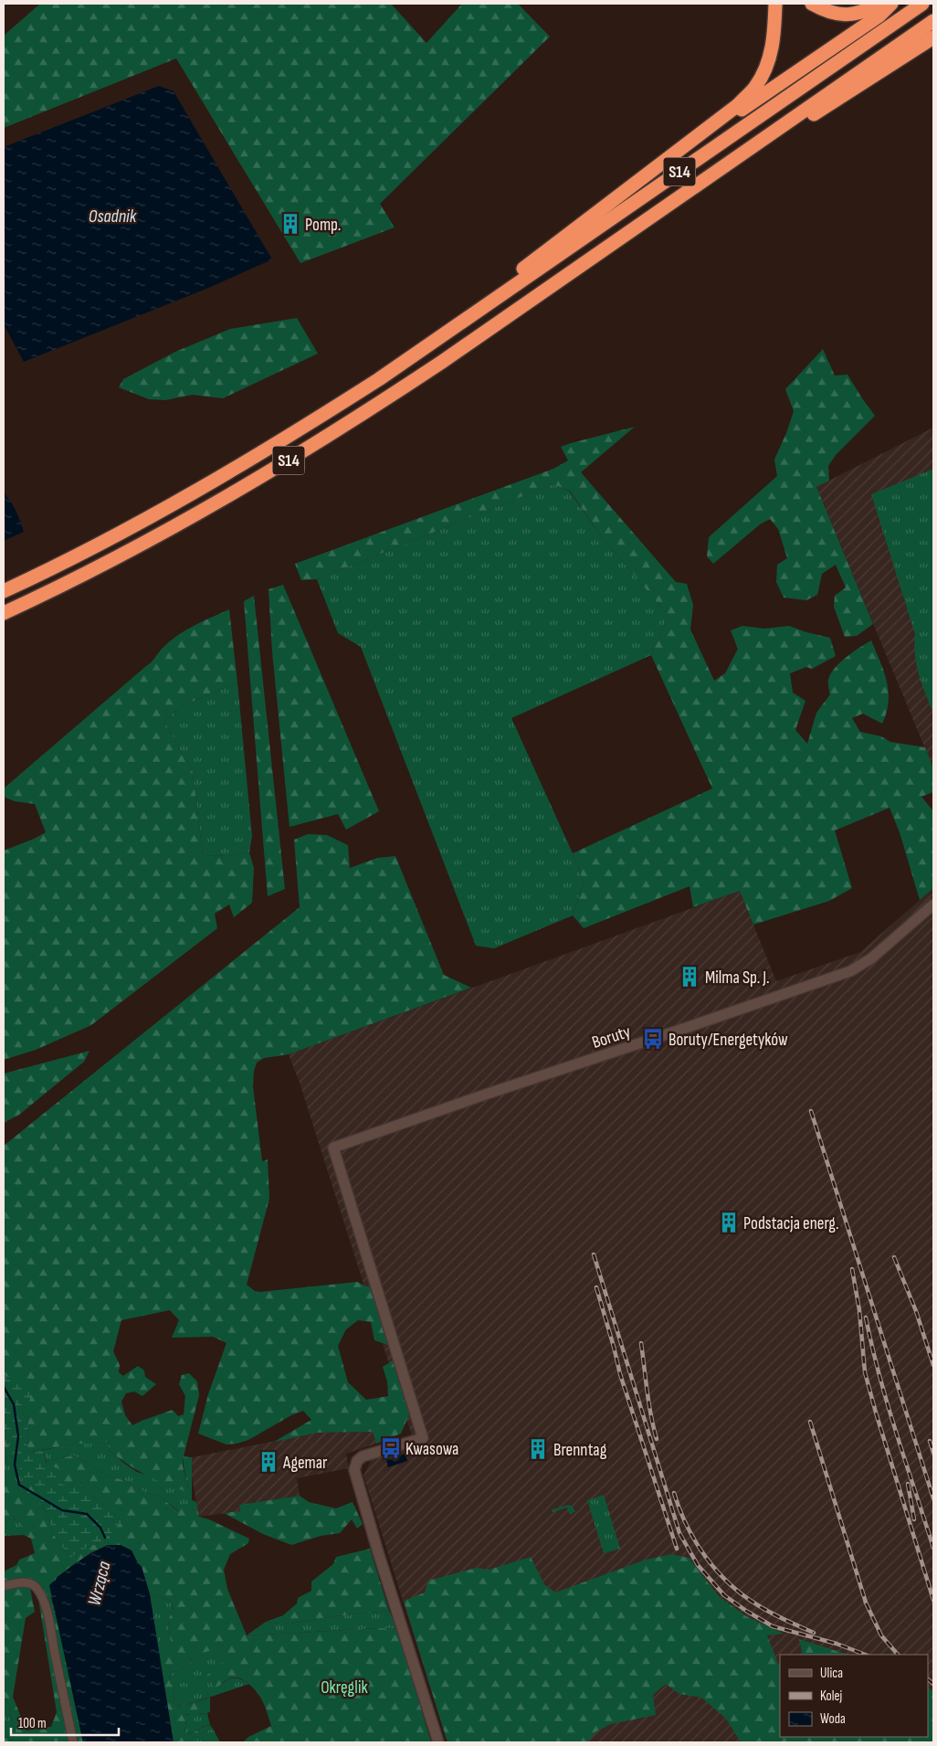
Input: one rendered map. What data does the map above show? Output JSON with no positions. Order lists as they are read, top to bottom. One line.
{"streets":{"highway":["S14"],"street":["Boruty"]},"water":["Osadnik","Wrząca"],"parks":["Okręglik"],"places":{"building":["Pomp.","Milma Sp. J.","Podstacja energ.","Brenntag","Agemar"],"bus stop":["Boruty/Energetyków","Kwasowa"]},"legend":["Ulica","Kolej","Woda"],"scale_bar":"100 m"}
